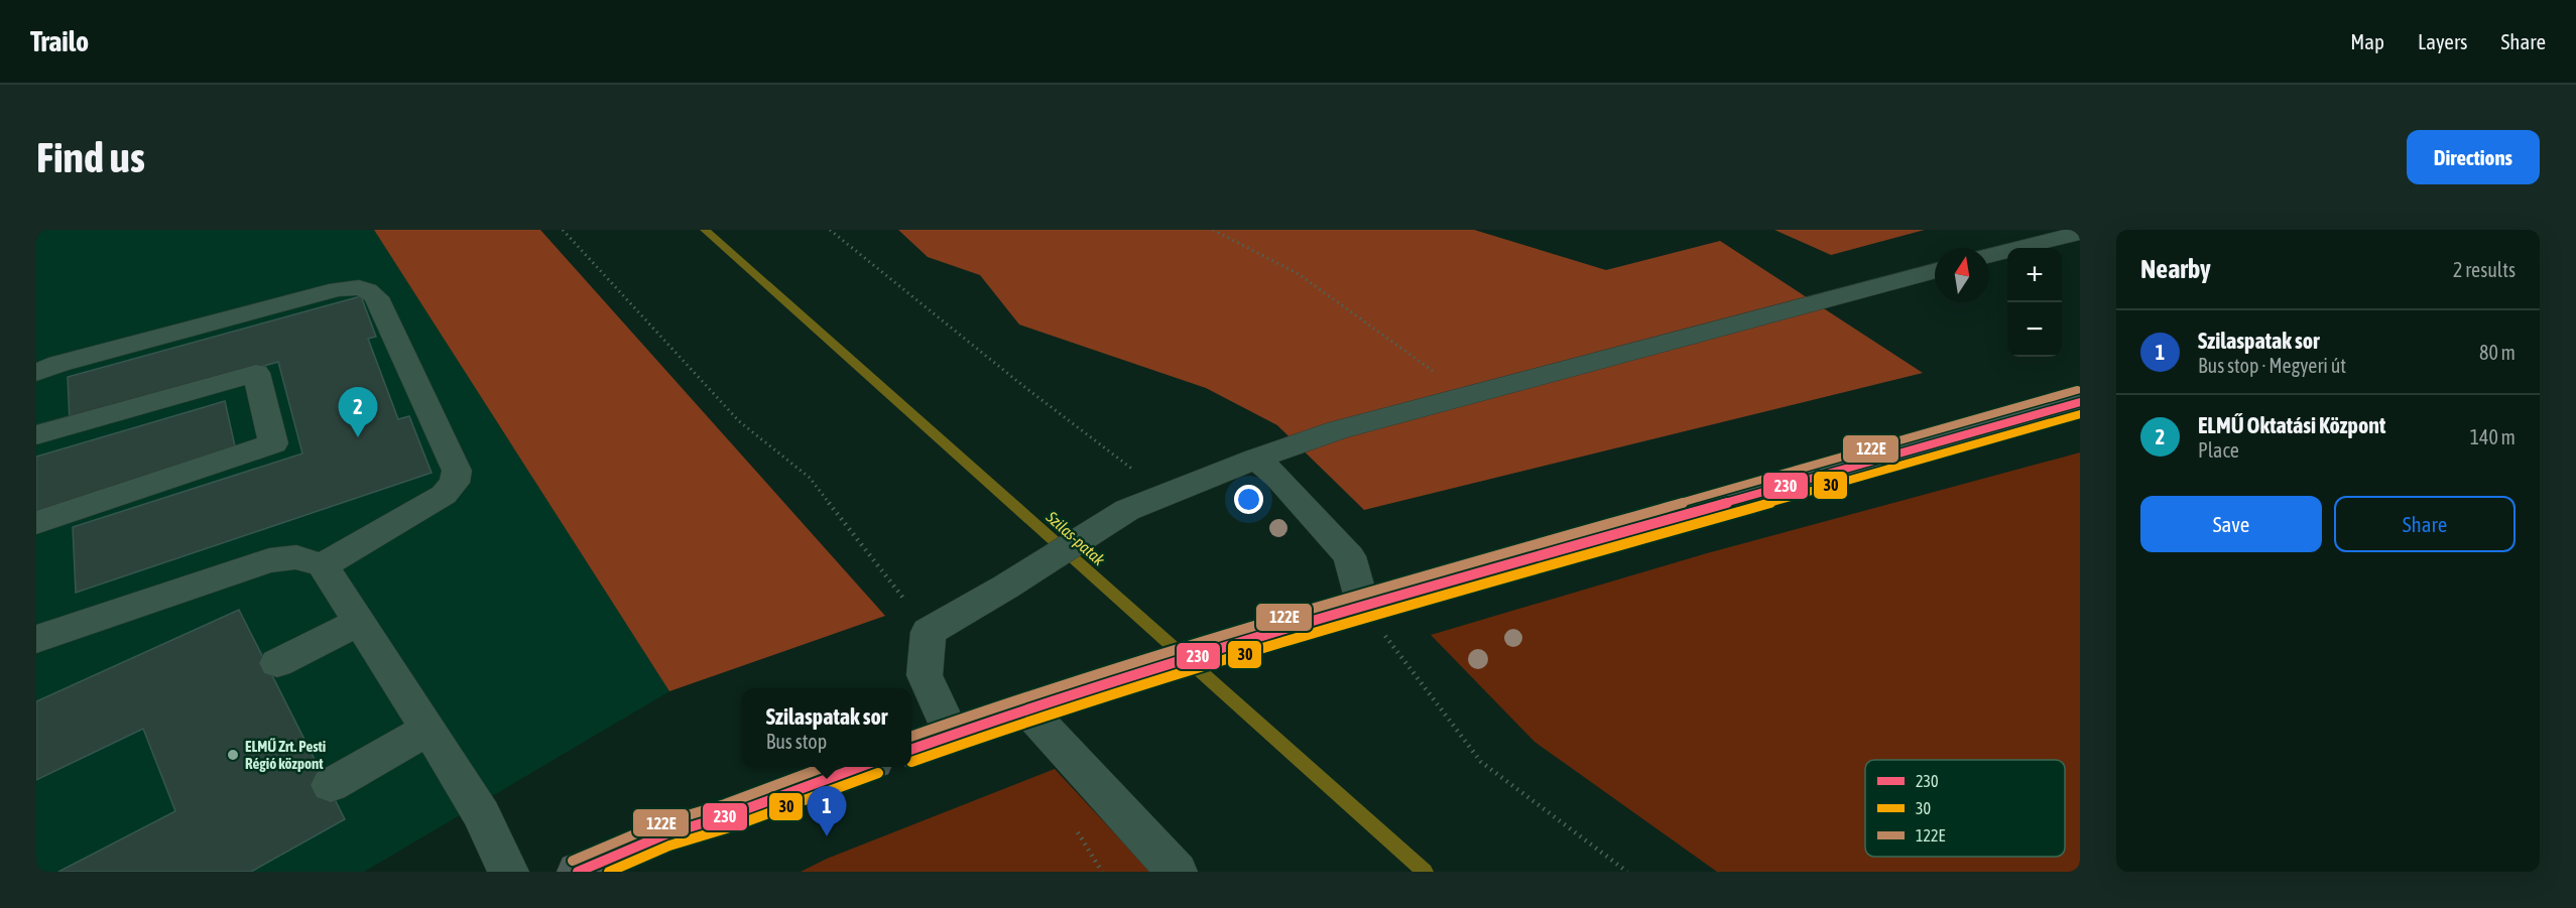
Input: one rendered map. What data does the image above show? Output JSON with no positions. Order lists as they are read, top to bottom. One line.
{"water":["Szilas-patak"],"places":["ELMŰ Zrt. Pesti Régió központ"],"lines":["transit line 122E","transit line 230","transit line 30"],"legend":["230","30","122E"],"north":"top","page":{"header":"Trailo","nav":["Map","Layers","Share"],"buttons":["Directions",["Save","Share"]],"title":"Find us","heading":["Nearby","2 results"],"map_buttons":["+","−"],"list":[{"mark":"1","name":"Szilaspatak sor","note":"Bus stop · Megyeri út","value":"80 m"},{"mark":"2","name":"ELMŰ Oktatási Központ","note":"Place","value":"140 m"}],"pins":["2","1"],"popup":["Szilaspatak sor","Bus stop"]}}
